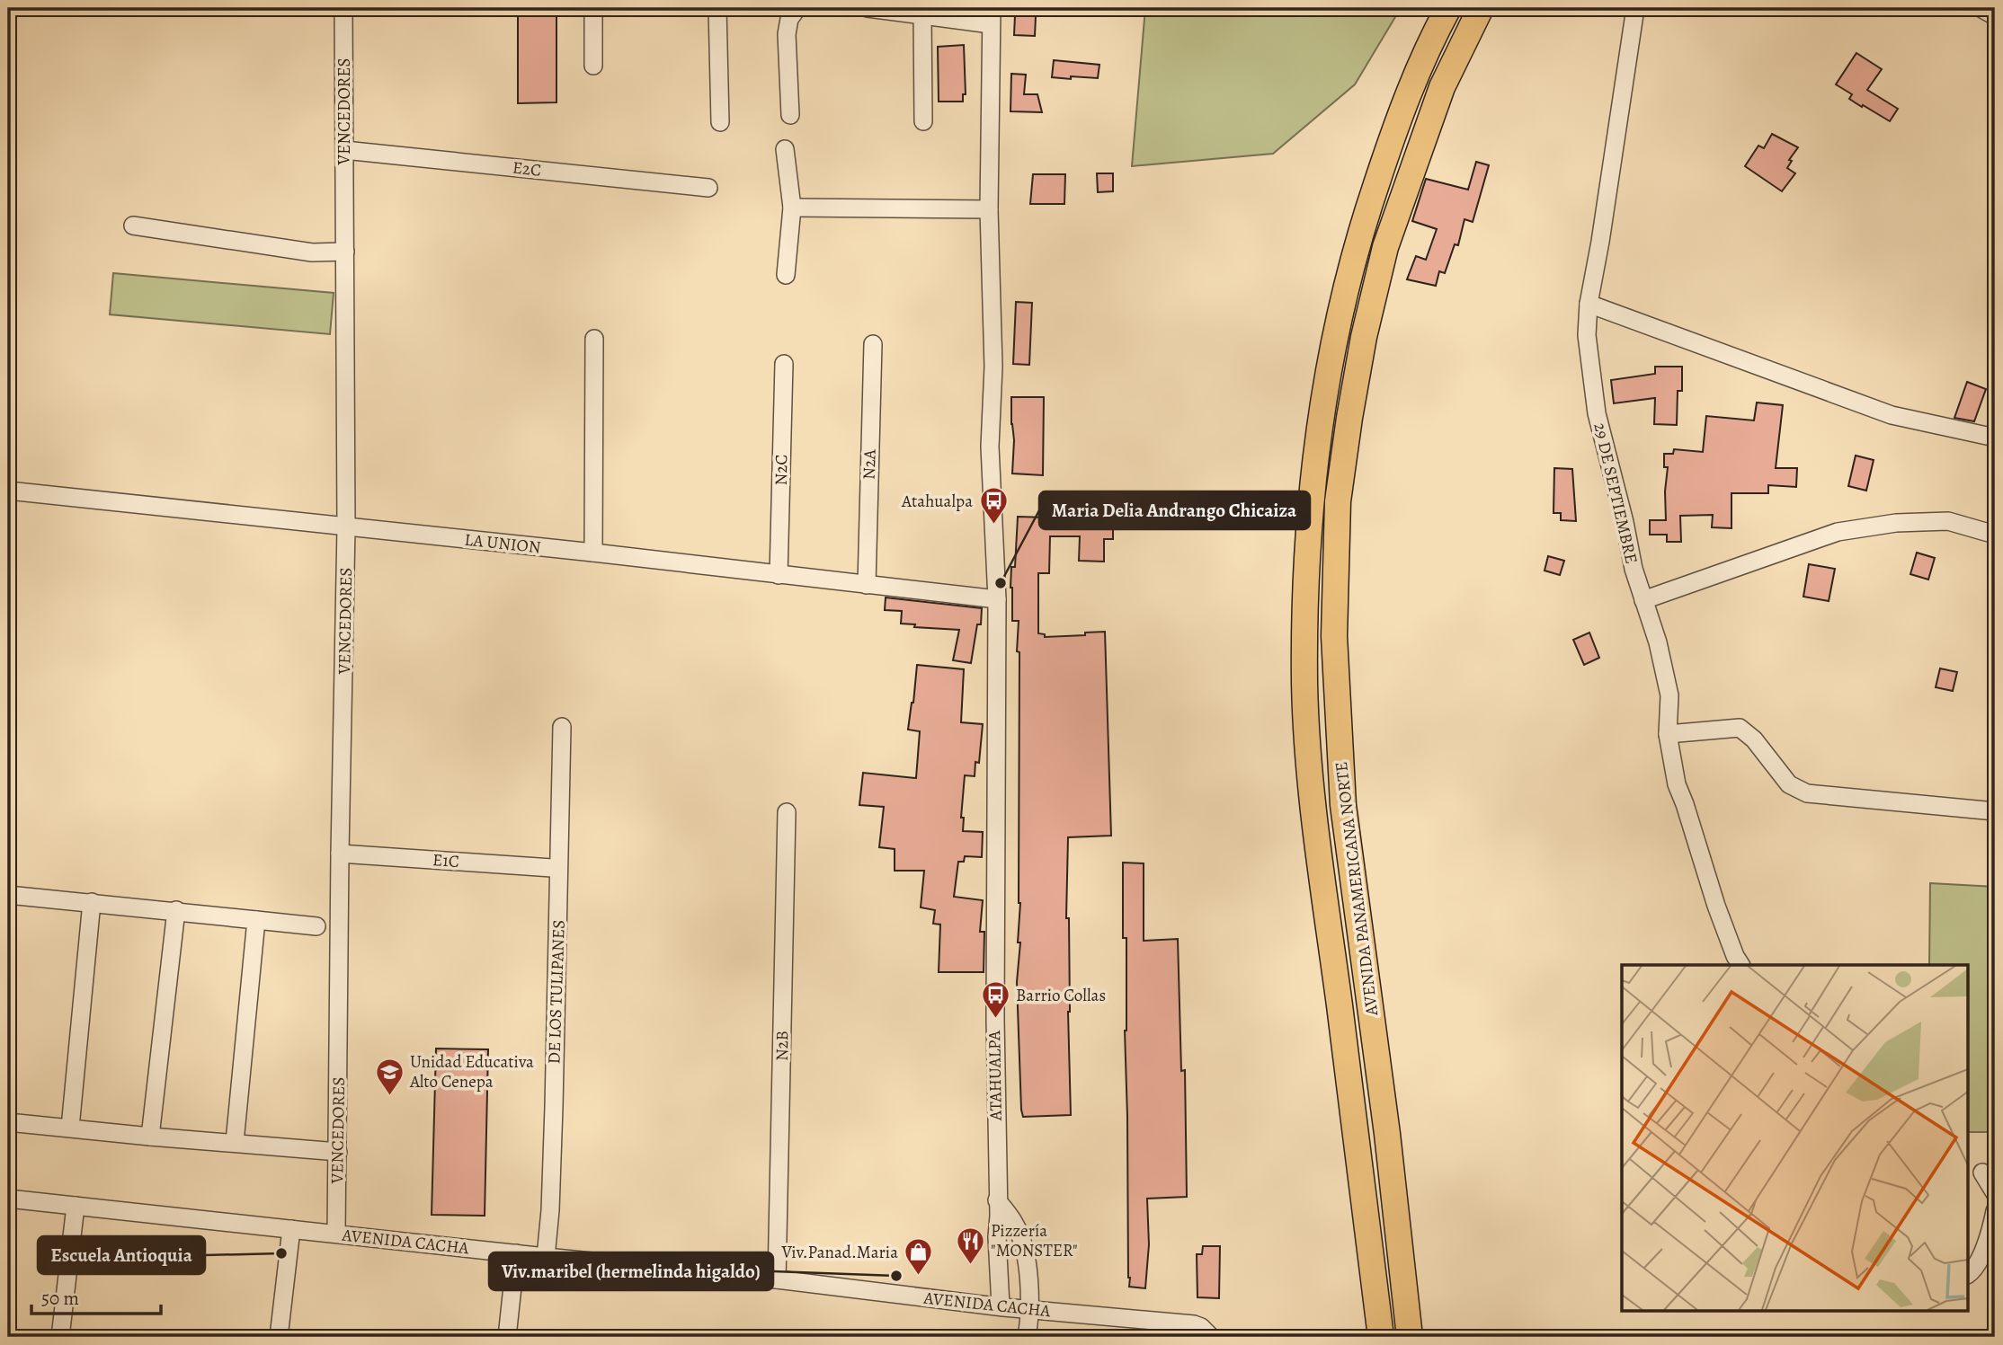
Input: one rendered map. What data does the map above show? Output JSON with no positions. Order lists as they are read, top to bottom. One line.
{"streets":{"highway":["AVENIDA PANAMERICANA NORTE"],"street":["VENCEDORES","E2C","N2A","N2C","29 DE SEPTIEMBRE","LA UNION","E1C","DE LOS TULIPANES","N2B","ATAHUALPA","AVENIDA CACHA"]},"crossings":[["VENCEDORES","E2C"],["VENCEDORES","LA UNION"],["VENCEDORES","E1C"],["VENCEDORES","AVENIDA CACHA"],["N2A","LA UNION"],["N2C","LA UNION"],["LA UNION","ATAHUALPA"],["DE LOS TULIPANES","AVENIDA CACHA"],["N2B","AVENIDA CACHA"],["ATAHUALPA","AVENIDA CACHA"]],"places":{"bus stop":["Atahualpa","Barrio Collas"],"other":["Maria Delia Andrango Chicaiza","Escuela Antioquia","Viv.maribel (hermelinda higaldo)"],"school or university":["Unidad Educativa Alto Cenepa"],"restaurant":["Pizzería \"MONSTER\""],"shop":["Viv.Panad.Maria"]},"scale_bar":"50 m"}
